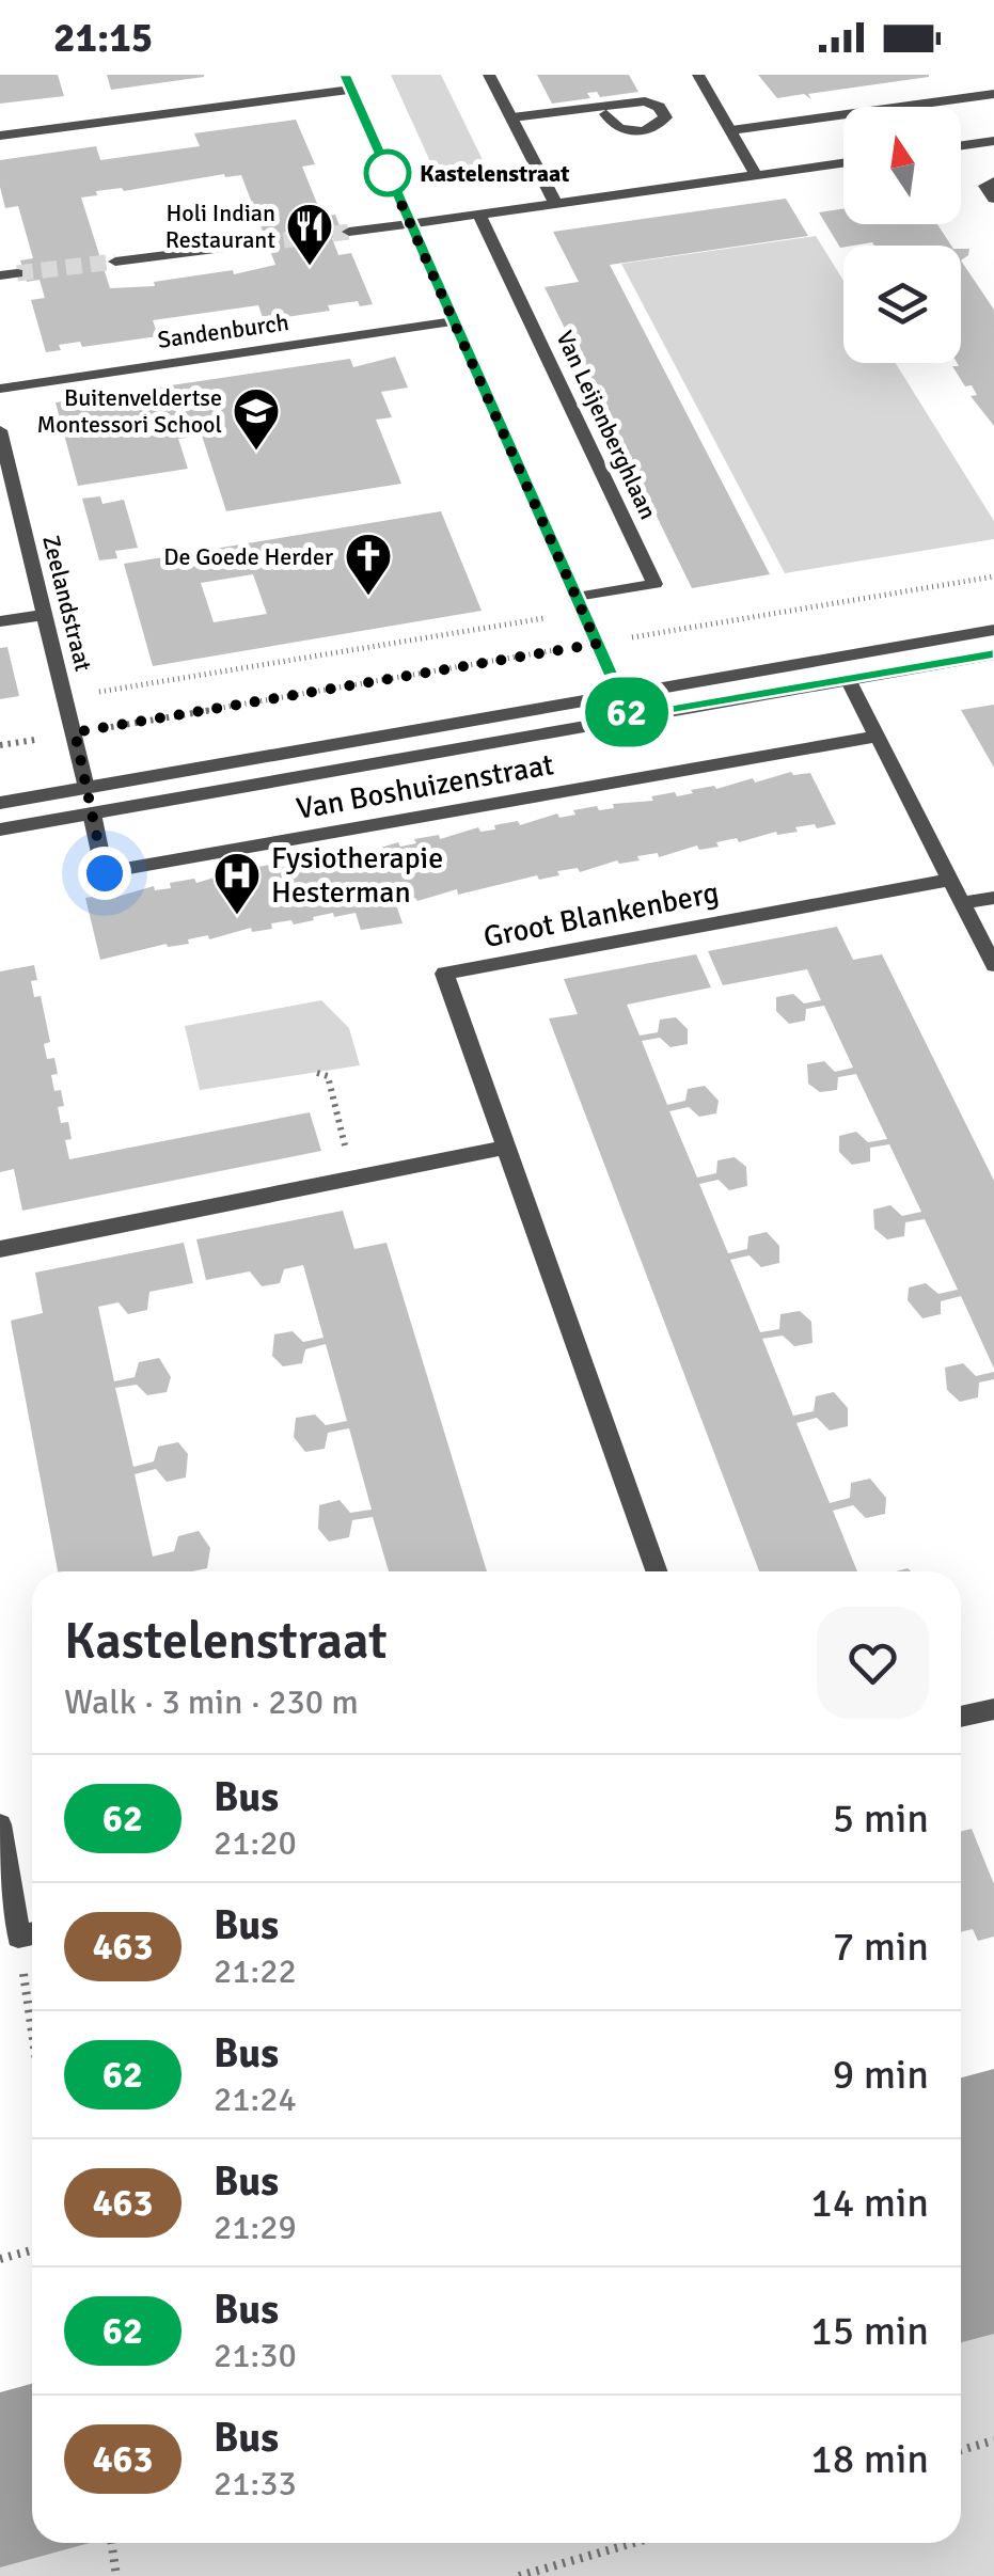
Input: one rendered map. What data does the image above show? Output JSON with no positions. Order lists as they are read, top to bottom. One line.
{"streets":{"street":["Sandenburch","Van Leijenberghlaan","Zeelandstraat","Van Boshuizenstraat","Groot Blankenberg"]},"crossings":[["Zeelandstraat","Van Boshuizenstraat"]],"places":{"other":["Kastelenstraat"],"restaurant":["Holi Indian Restaurant"],"school or university":["Buitenveldertse Montessori School"],"church":["De Goede Herder"],"hospital":["Fysiotherapie Hesterman"]},"lines":["bus line 62"],"north":"top","page":{"status":"21:15","on_map":"62","heading":["Kastelenstraat","Walk · 3 min · 230 m"],"list":[{"mark":"62","name":"Bus","note":"21:20","value":"5 min"},{"mark":"463","name":"Bus","note":"21:22","value":"7 min"},{"mark":"62","name":"Bus","note":"21:24","value":"9 min"},{"mark":"463","name":"Bus","note":"21:29","value":"14 min"},{"mark":"62","name":"Bus","note":"21:30","value":"15 min"},{"mark":"463","name":"Bus","note":"21:33","value":"18 min"}]}}
